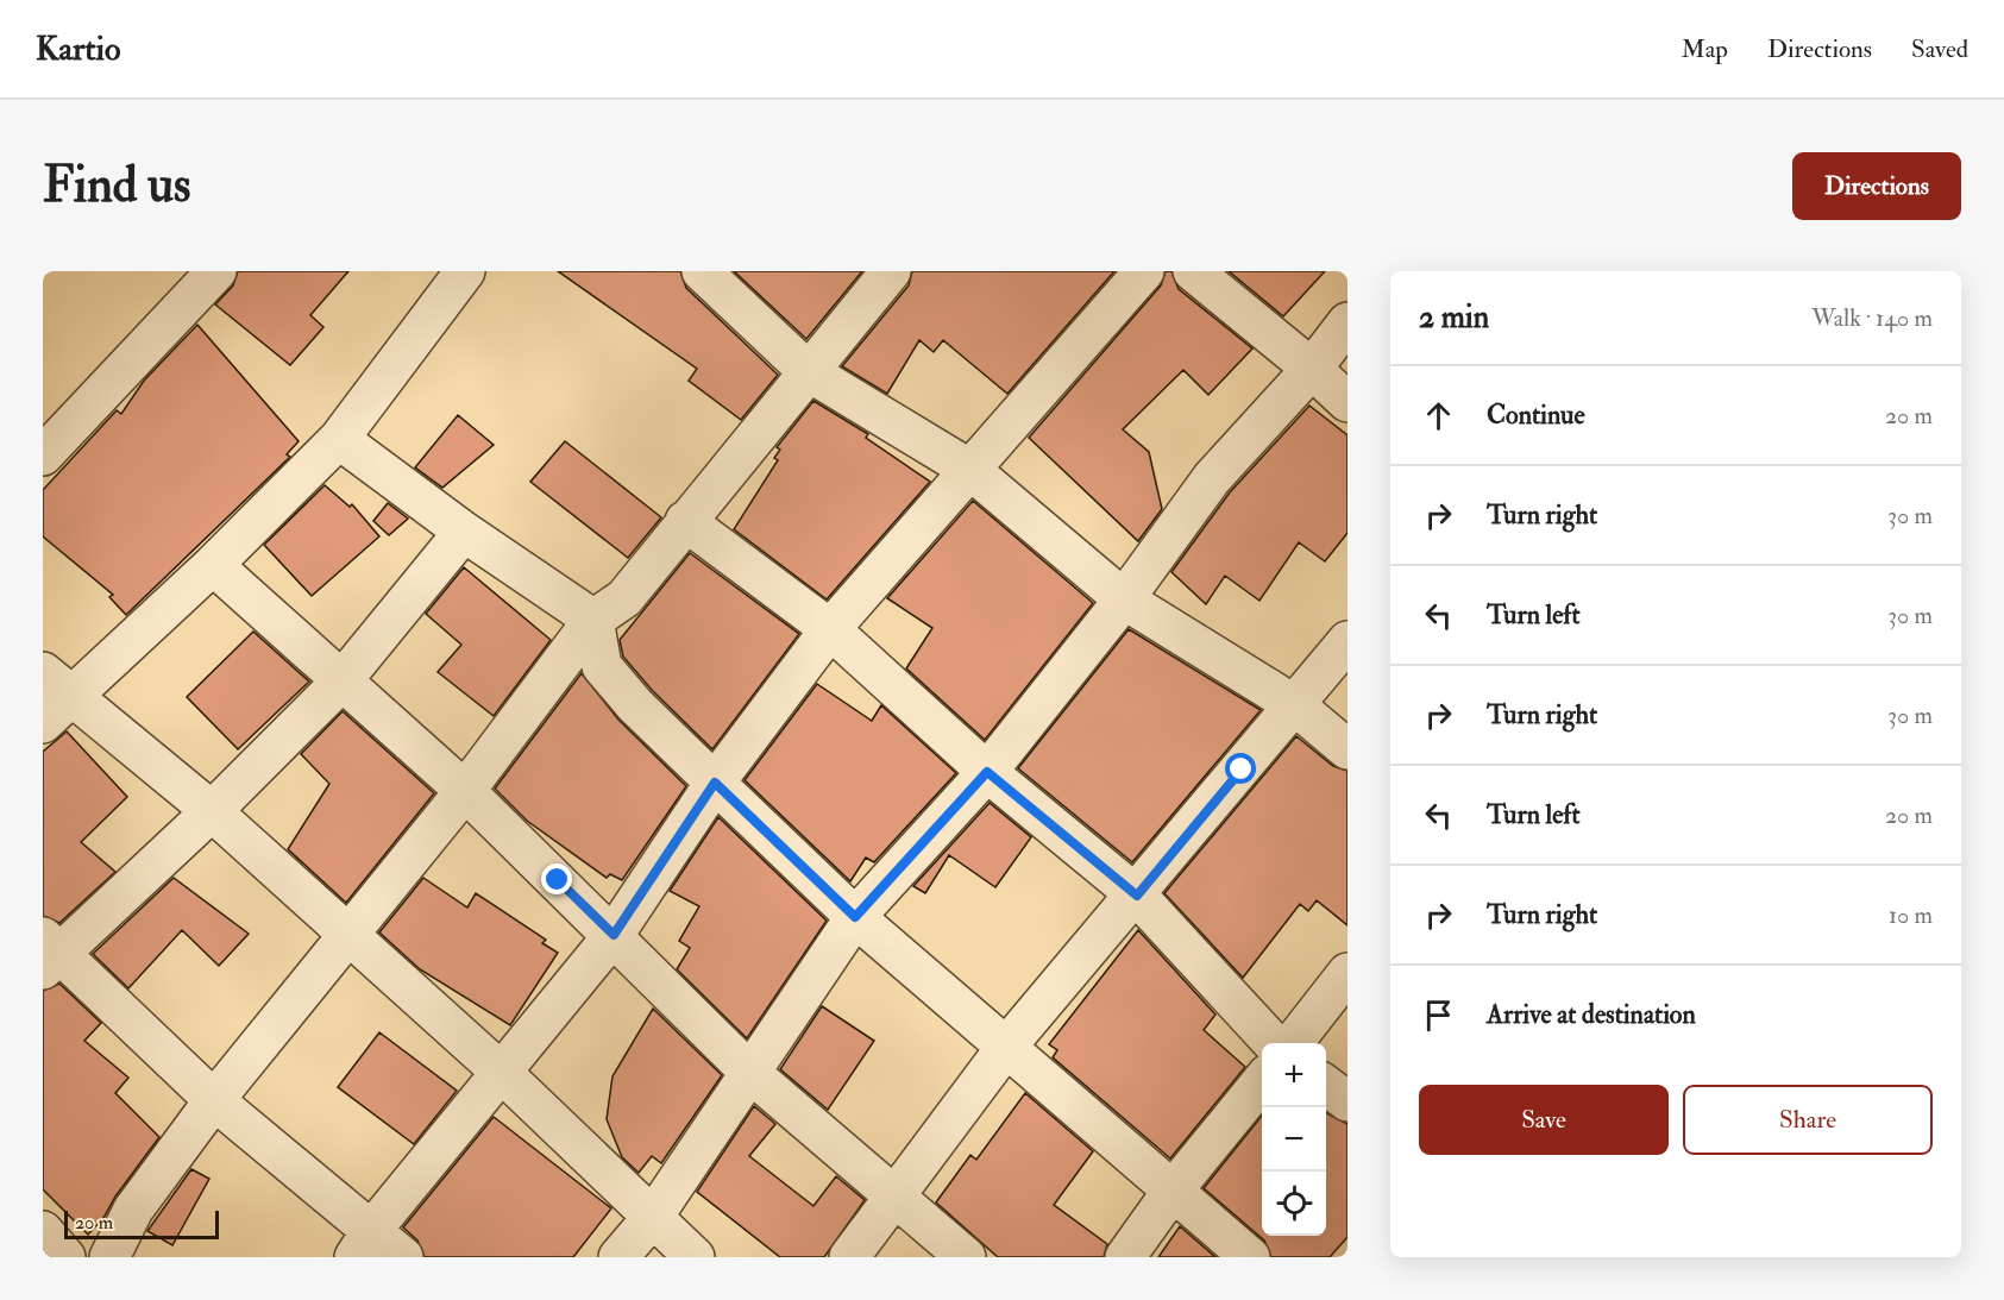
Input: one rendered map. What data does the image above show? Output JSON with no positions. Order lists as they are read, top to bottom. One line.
{"scale_bar":"20 m","page":{"header":"Kartio","nav":["Map","Directions","Saved"],"buttons":["Directions",["Save","Share"]],"title":"Find us","heading":["2 min","Walk · 140 m"],"list":[["Continue","20 m"],["Turn right","30 m"],["Turn left","30 m"],["Turn right","30 m"],["Turn left","20 m"],["Turn right","10 m"],"Arrive at destination"],"map_buttons":["+","−"],"scale":"20 m"}}
